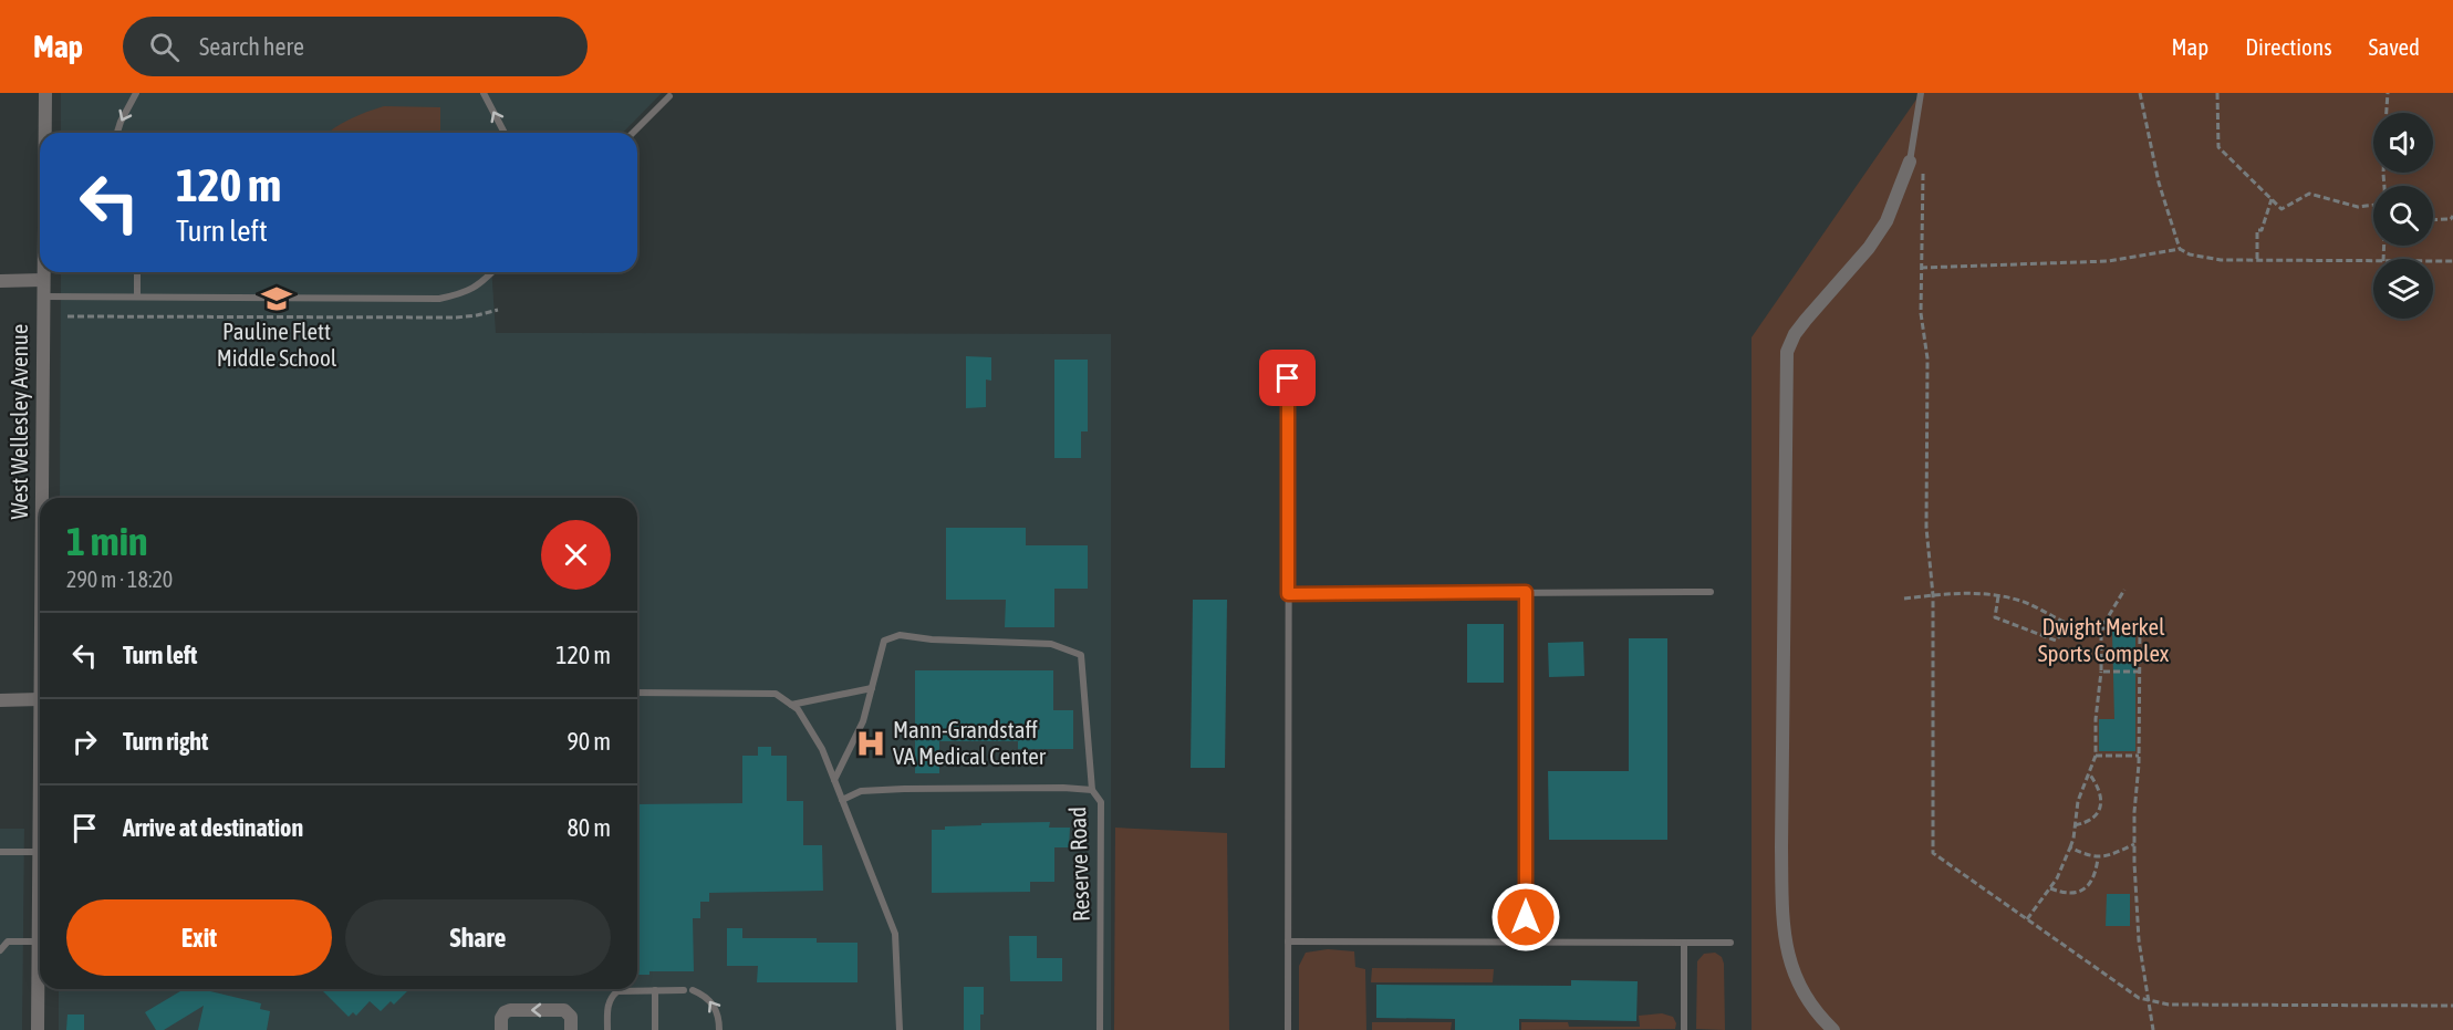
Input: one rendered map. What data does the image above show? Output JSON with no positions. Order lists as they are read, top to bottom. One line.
{"streets":{"street":["West Wellesley Avenue"],"lane":["Reserve Road"]},"parks":["Dwight Merkel Sports Complex"],"places":{"school or university":["Pauline Flett Middle School"],"hospital":["Mann-Grandstaff VA Medical Center"]},"page":{"header":"Map","search":"Search here","nav":["Map","Directions","Saved"],"turn":["120 m","Turn left"],"heading":["1 min","290 m · 18:20"],"list":[{"name":"Turn left","value":"120 m"},{"name":"Turn right","value":"90 m"},{"name":"Arrive at destination","value":"80 m"}],"buttons":["Exit","Share"]}}
